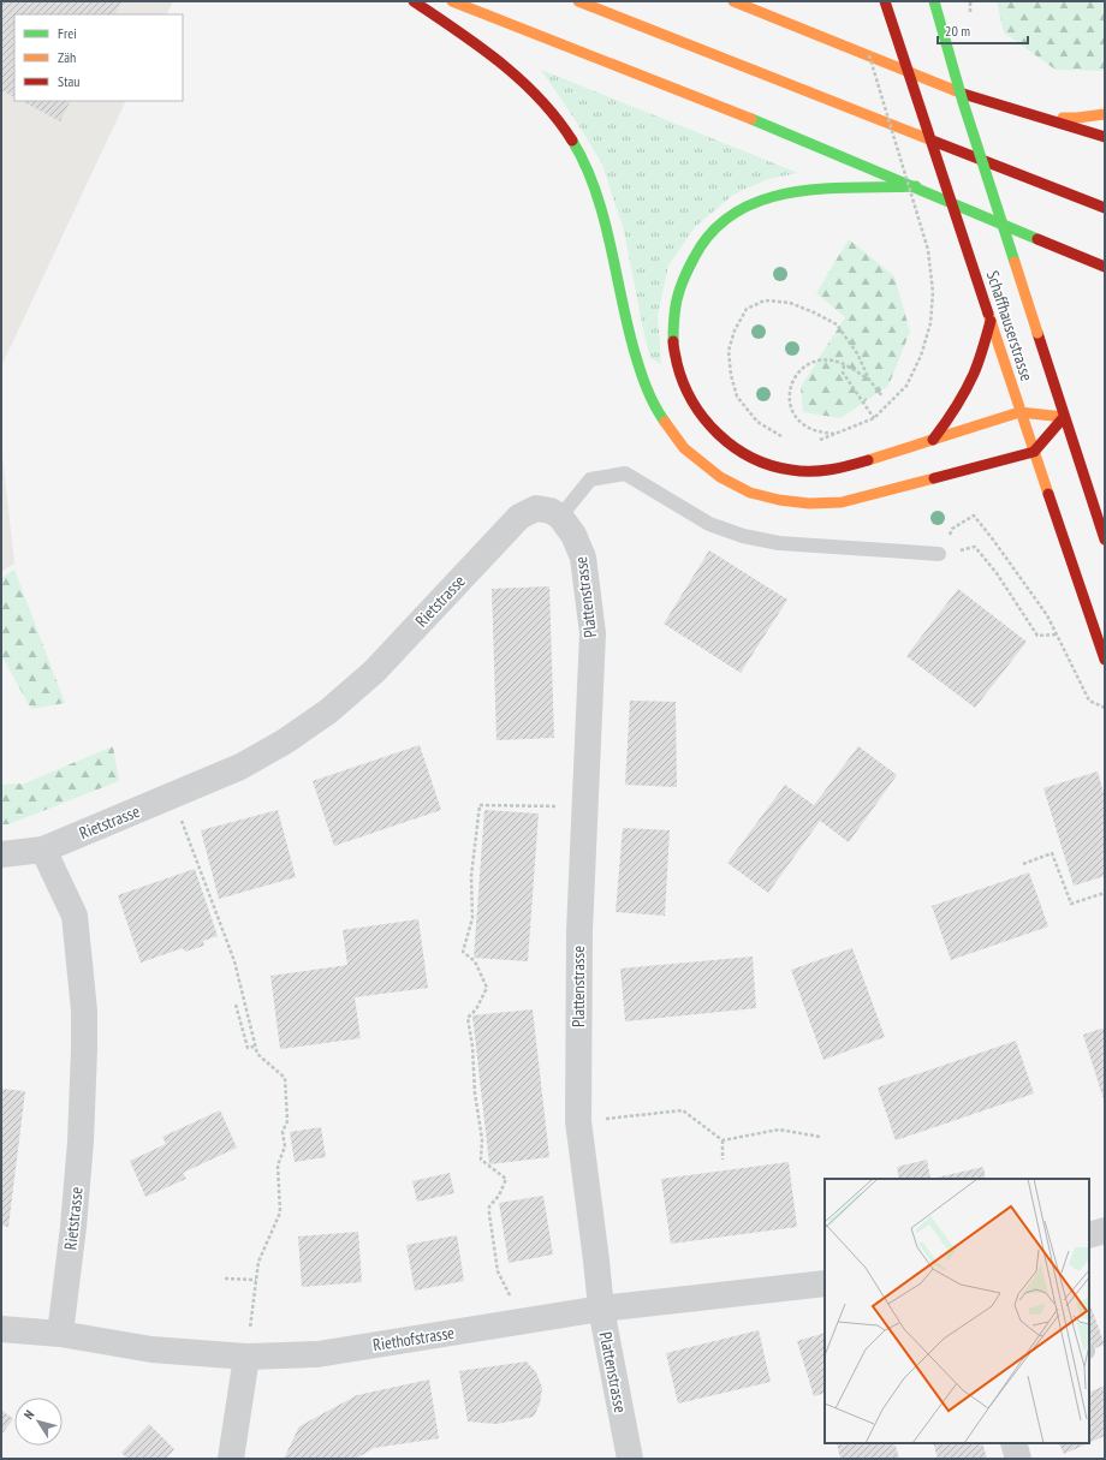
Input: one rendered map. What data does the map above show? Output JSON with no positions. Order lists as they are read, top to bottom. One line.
{"streets":{"main road":["Schaffhauserstrasse"],"street":["Plattenstrasse","Rietstrasse","Riethofstrasse"]},"crossings":[["Plattenstrasse","Rietstrasse"],["Plattenstrasse","Riethofstrasse"],["Rietstrasse","Riethofstrasse"]],"legend":["Frei","Zäh","Stau"],"scale_bar":"20 m","north":"top left"}
